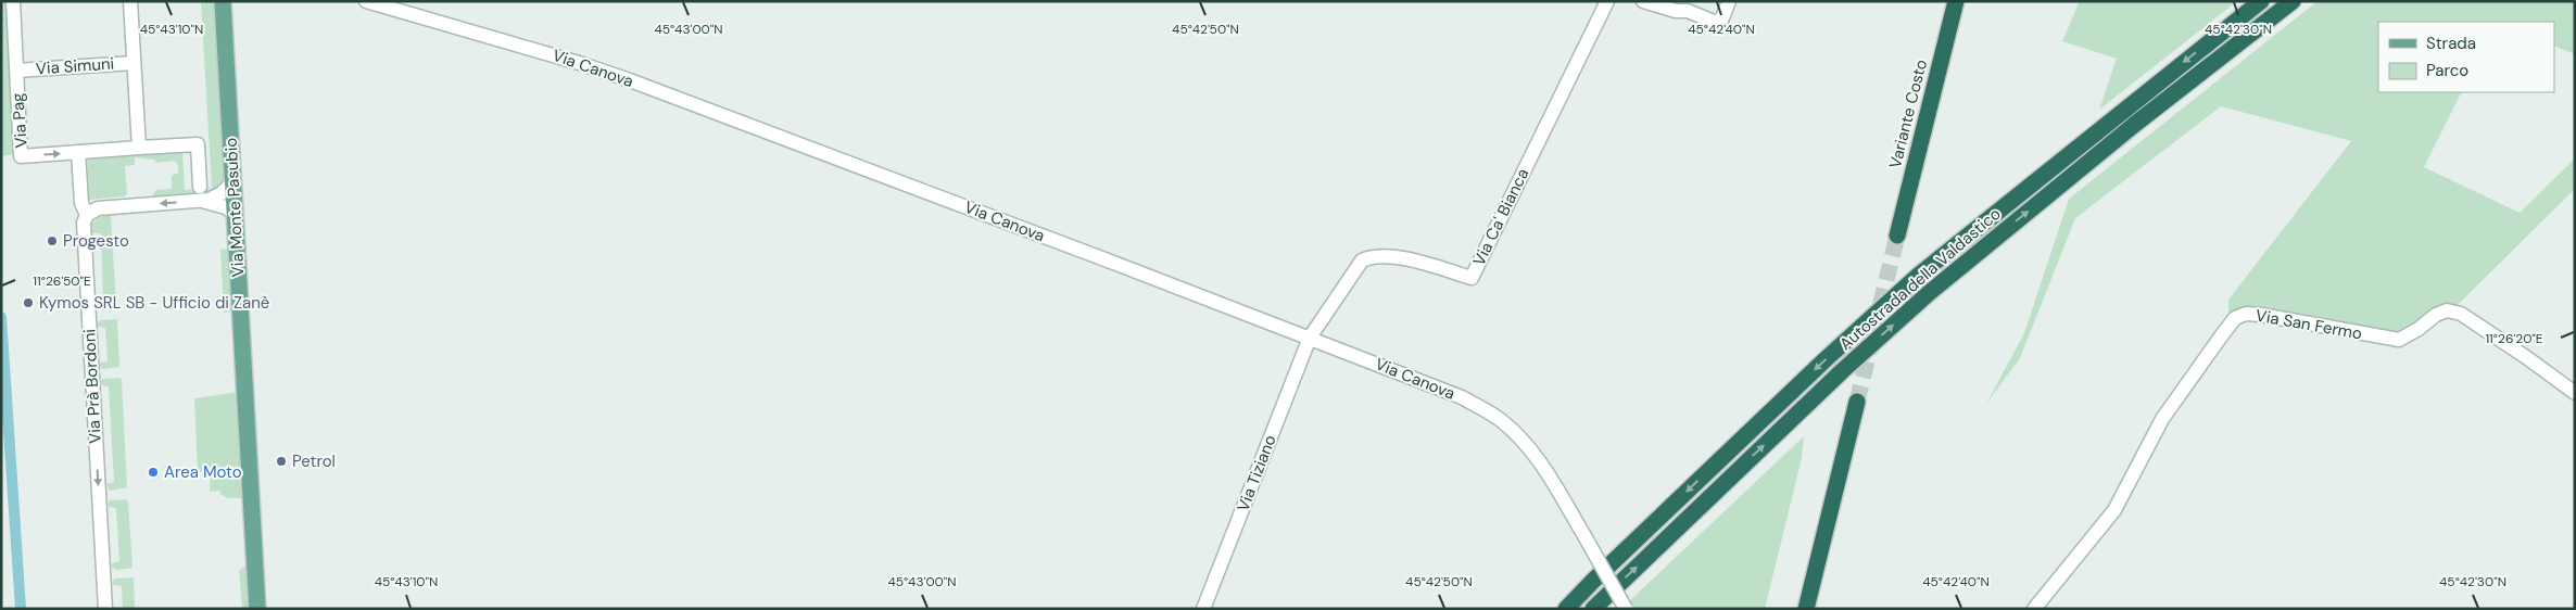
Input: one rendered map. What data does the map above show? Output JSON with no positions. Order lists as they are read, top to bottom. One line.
{"streets":{"highway":["Variante Costo","Autostrada della Valdastico"],"main road":["Via Monte Pasubio"],"street":["Via Simuni","Via Canova","Via Pag","Via Ca' Bianca","Via San Fermo","Via Prà Bordoni","Via Tiziano"]},"crossings":[["Via Simuni","Via Pag"],["Via Canova","Via Ca' Bianca"],["Via Canova","Via Tiziano"],["Via Ca' Bianca","Via Tiziano"]],"one_way":["Via Prà Bordoni"],"places":["Progesto","Kymos SRL SB - Ufficio di Zanè","Petrol","Area Moto"],"legend":["Strada","Parco"],"coordinates":["45°43'10\"N","45°43'00\"N","45°42'50\"N","45°42'30\"N","45°42'40\"N","11°26'50\"E","11°26'20\"E"]}
